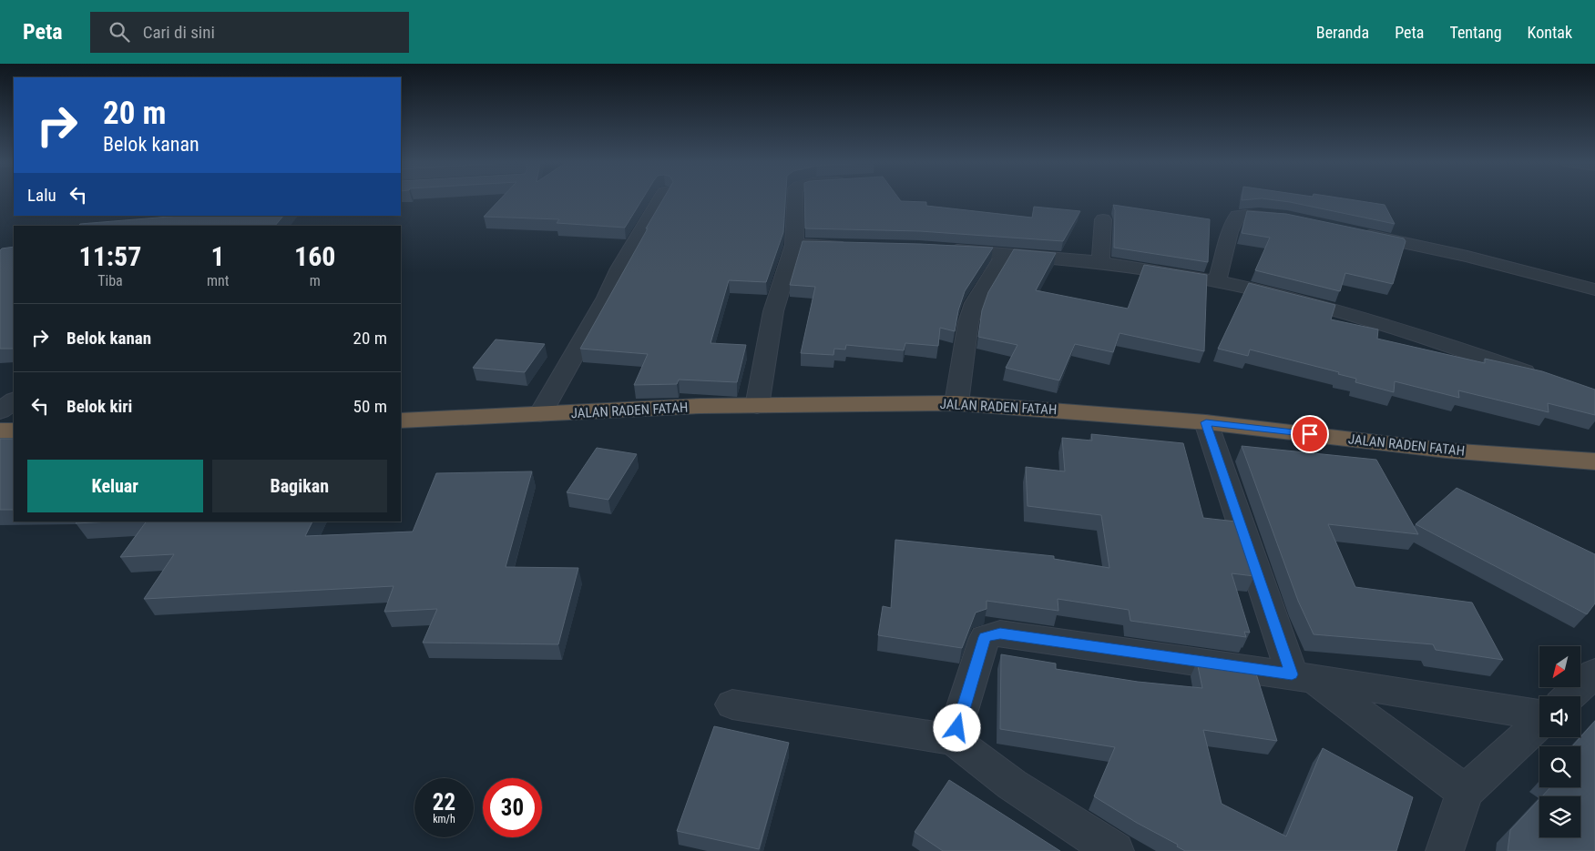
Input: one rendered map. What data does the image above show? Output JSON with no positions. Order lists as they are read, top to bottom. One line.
{"streets":{"highway":["JALAN RADEN FATAH"]},"north":"bottom left","page":{"header":"Peta","search":"Cari di sini","nav":["Beranda","Peta","Tentang","Kontak"],"turn":["20 m","Belok kanan"],"then":"Lalu","eta":["11:57","Tiba","1","mnt","160","m"],"list":[{"name":"Belok kanan","value":"20 m"},{"name":"Belok kiri","value":"50 m"}],"buttons":["Keluar","Bagikan"],"speed":"22 km/h","limit":"30"}}
